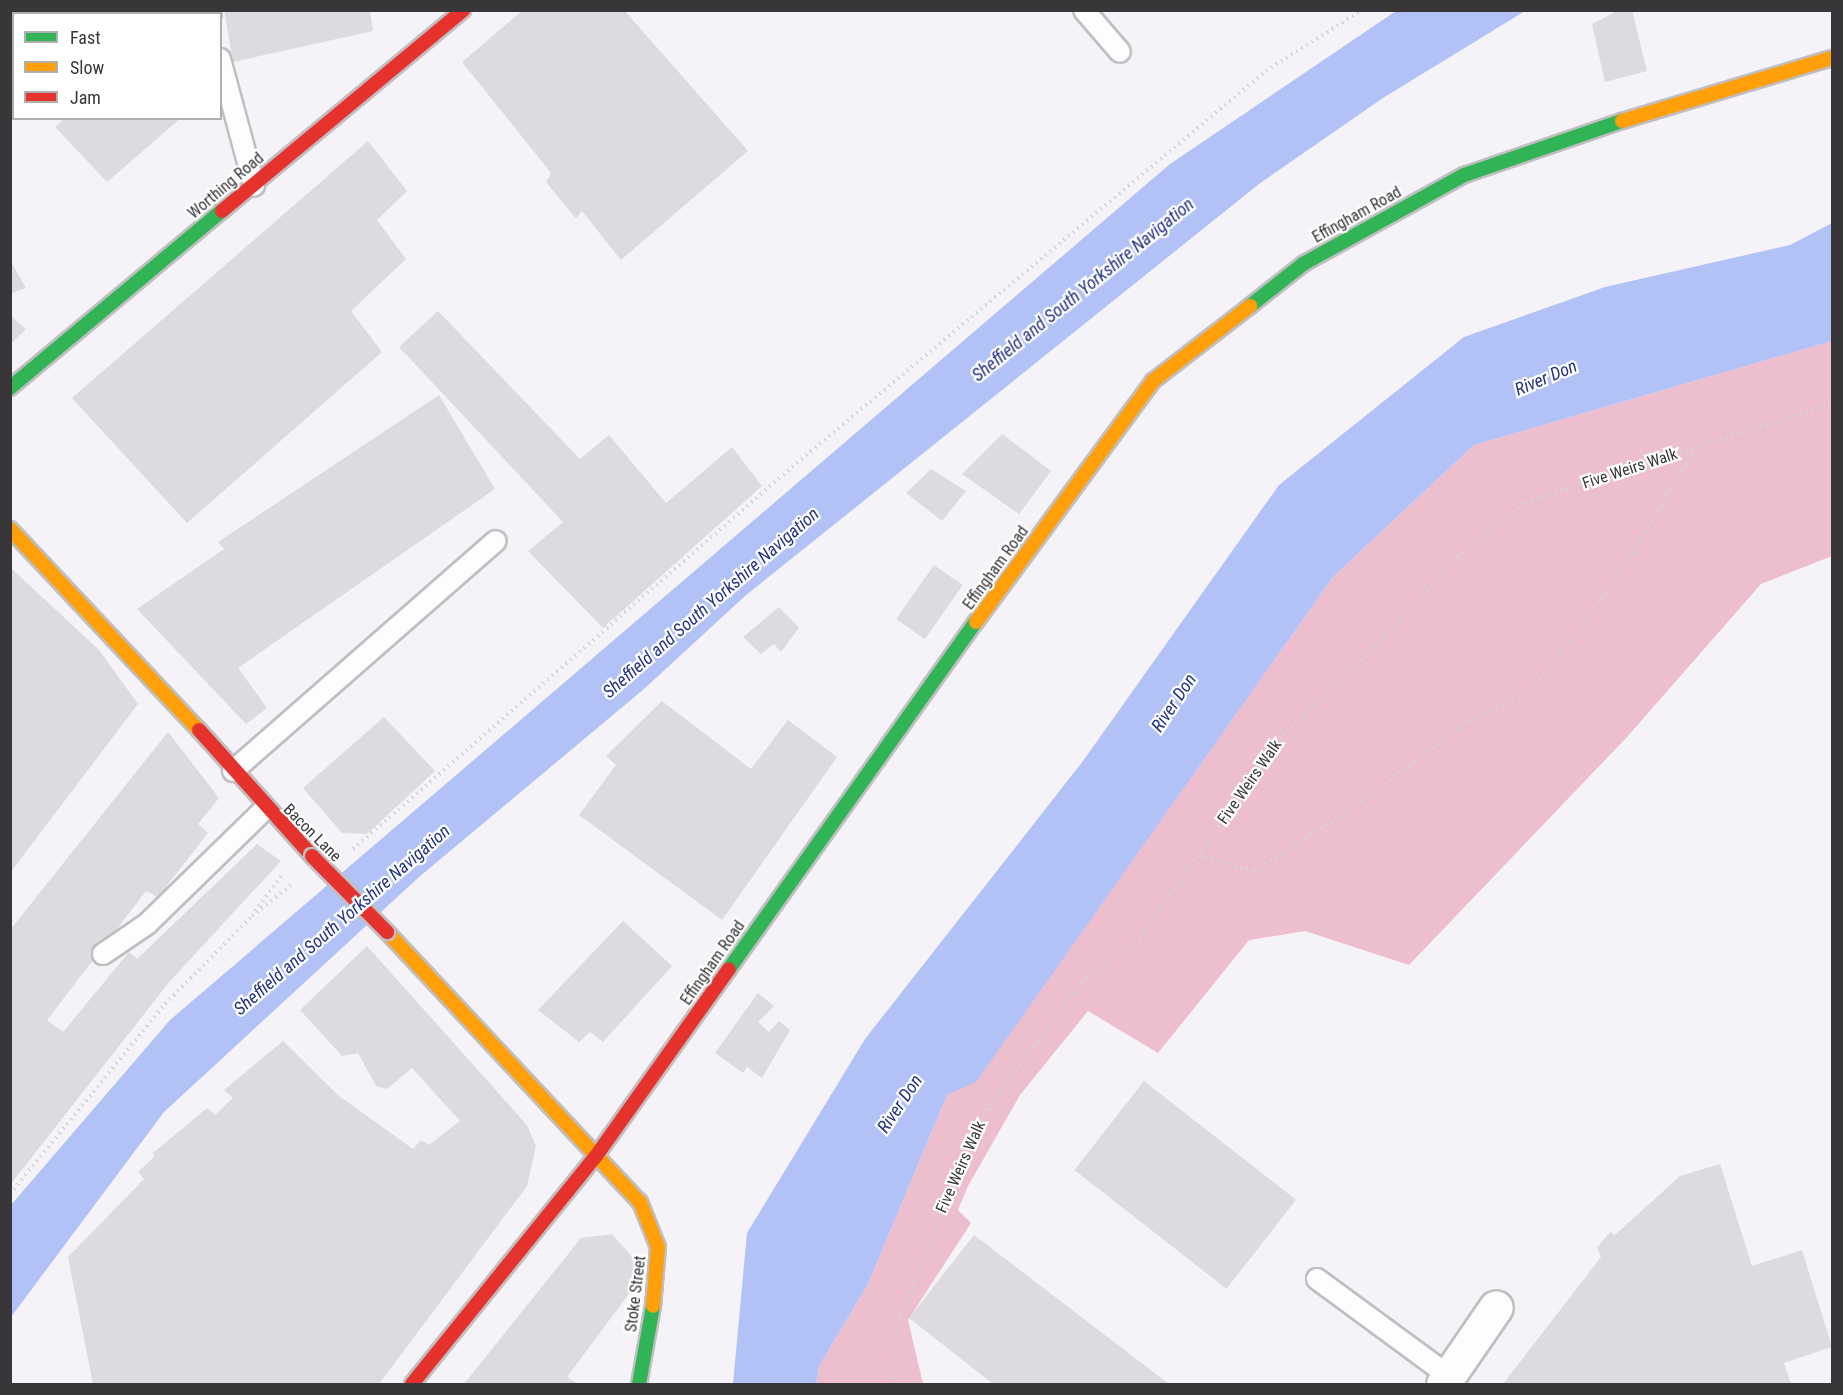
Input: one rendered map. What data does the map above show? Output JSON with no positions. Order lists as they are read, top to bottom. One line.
{"streets":{"main road":["Worthing Road","Effingham Road","Bacon Lane","Stoke Street"],"path":["Five Weirs Walk"]},"crossings":[["Effingham Road","Bacon Lane"],["Effingham Road","Stoke Street"],["Bacon Lane","Stoke Street"]],"water":["Sheffield and South Yorkshire Navigation","River Don"],"legend":["Fast","Slow","Jam"]}
